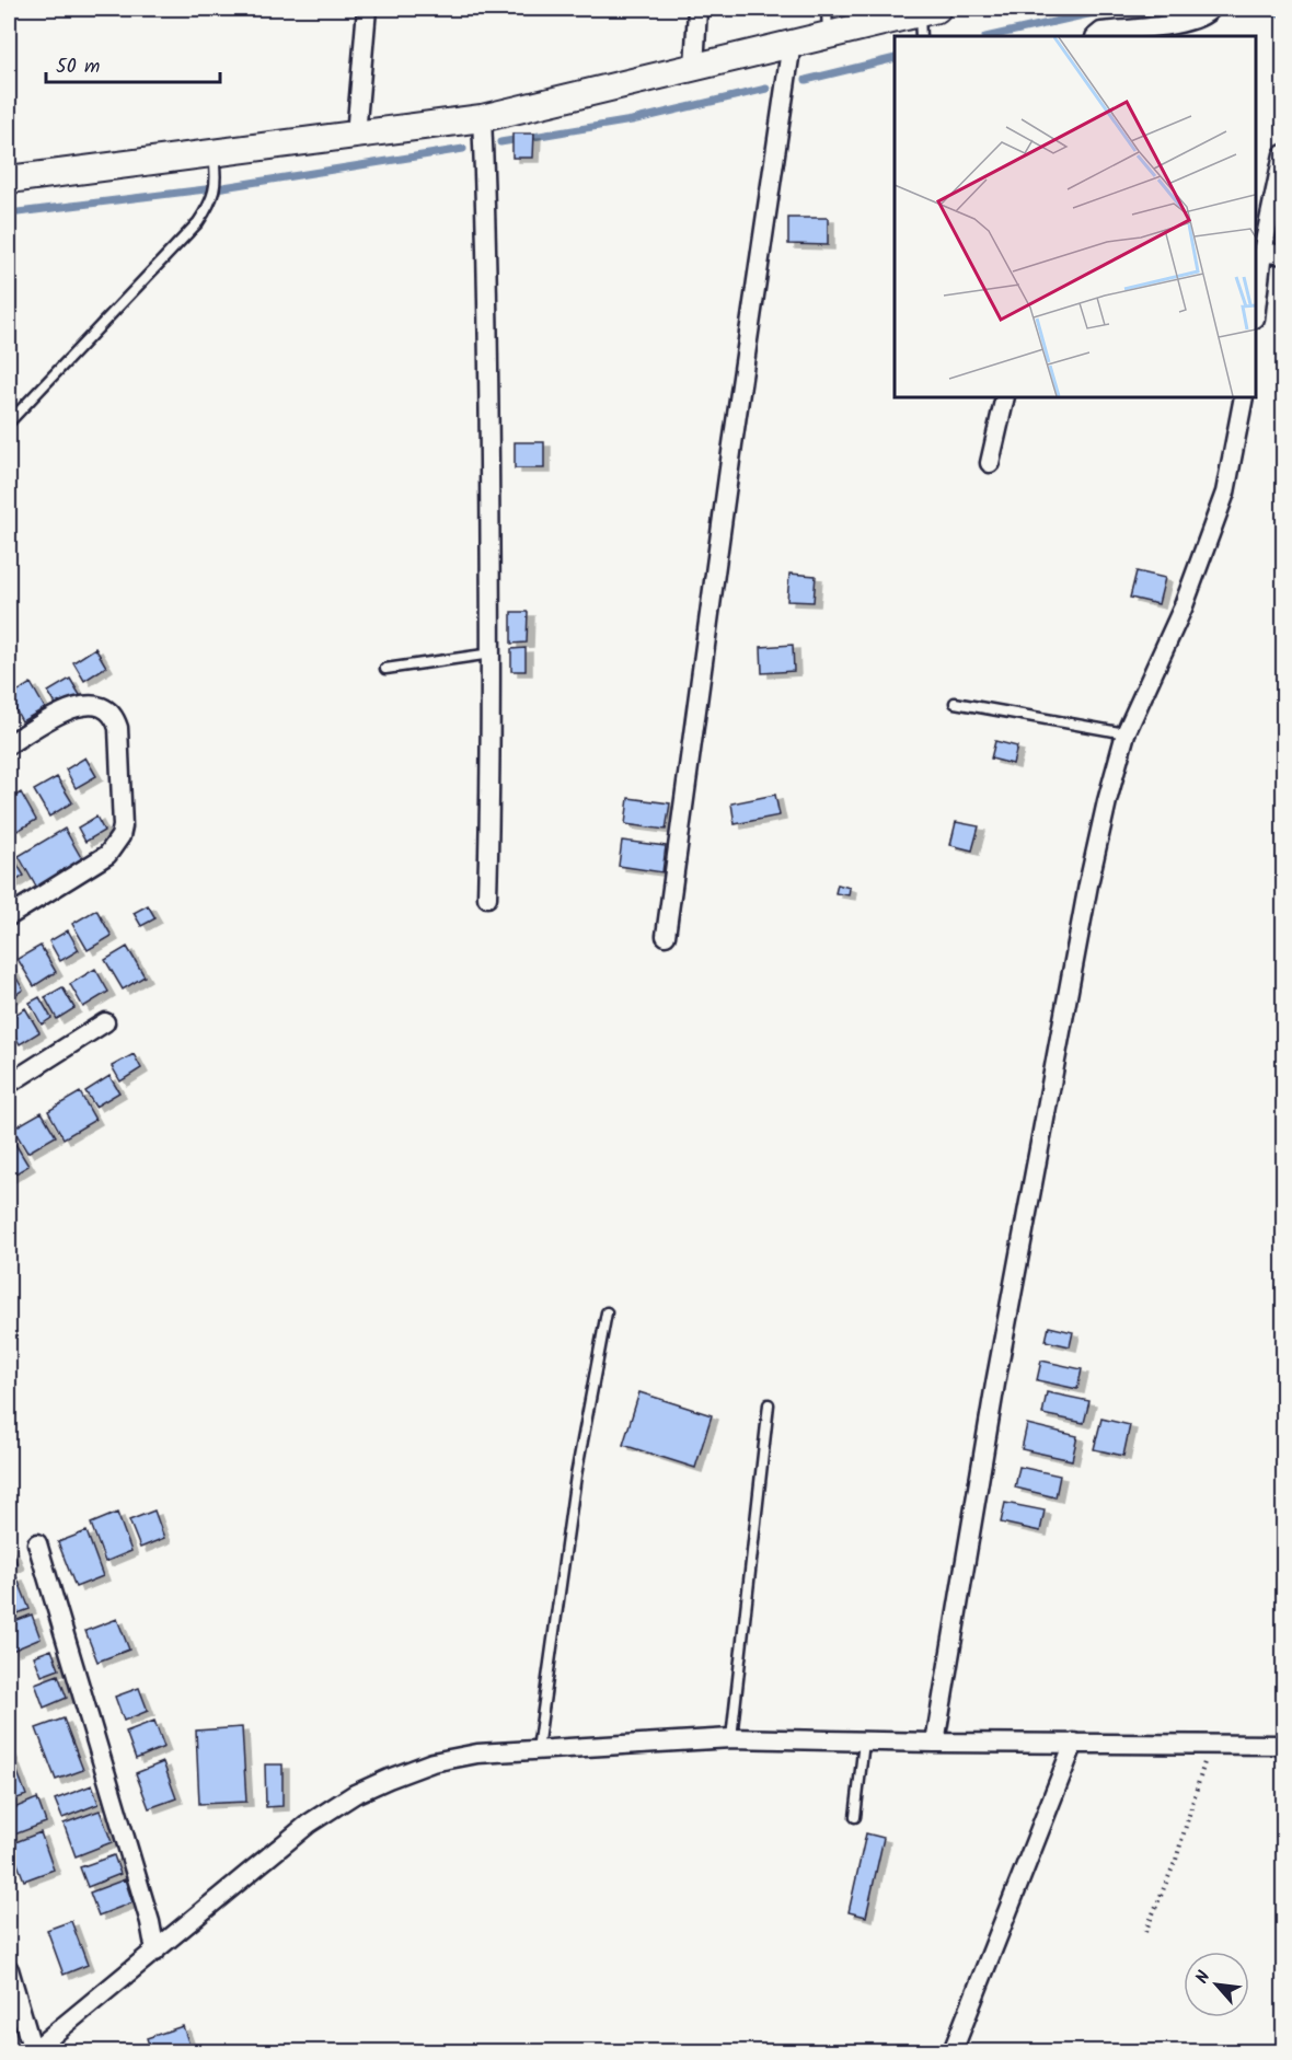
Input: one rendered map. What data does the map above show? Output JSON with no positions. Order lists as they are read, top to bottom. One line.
{"scale_bar":"50 m","north":"top left"}
